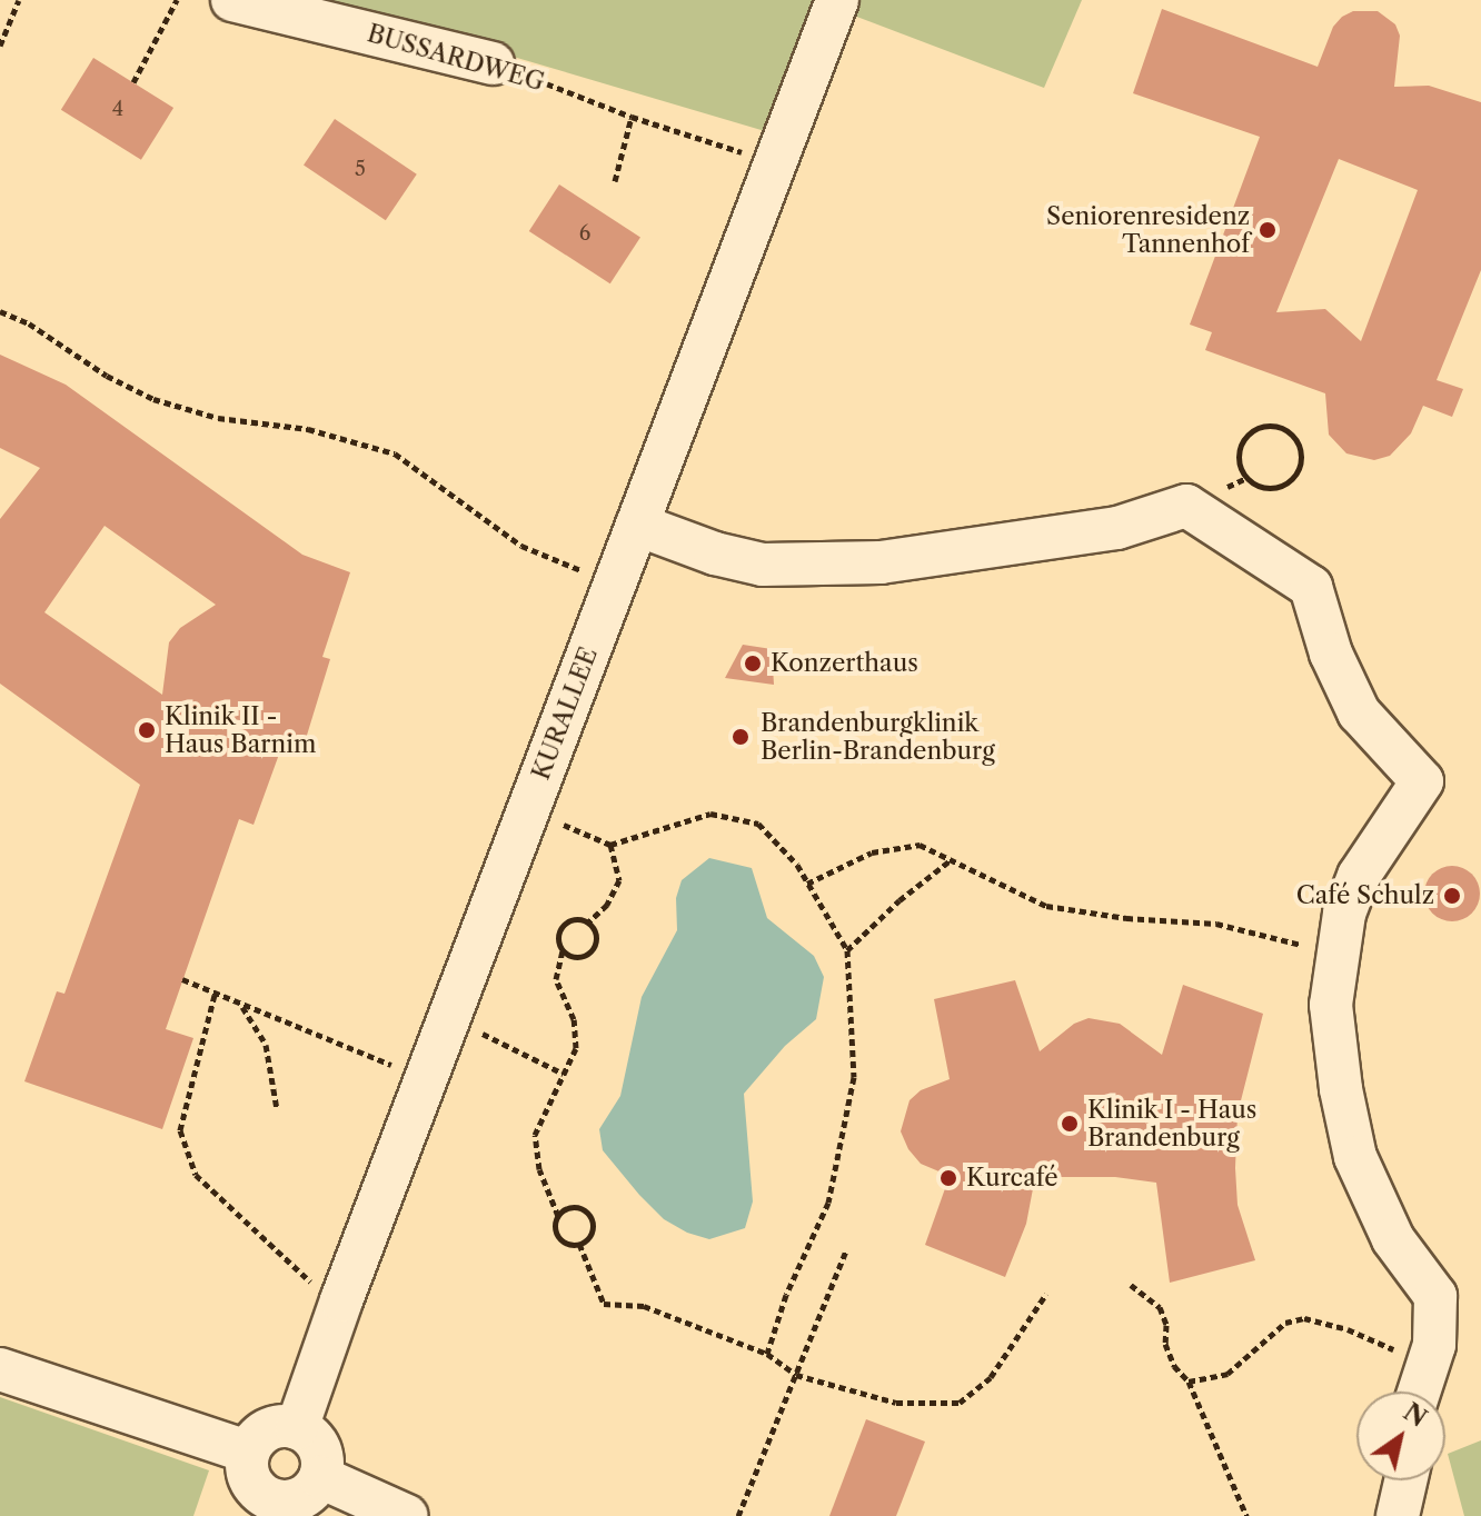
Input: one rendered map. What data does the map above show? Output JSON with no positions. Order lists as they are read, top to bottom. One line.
{"streets":{"street":["BUSSARDWEG","KURALLEE"]},"crossings":[["BUSSARDWEG","KURALLEE"]],"places":["Seniorenresidenz Tannenhof","Konzerthaus","Klinik II - Haus Barnim","Brandenburgklinik Berlin-Brandenburg","Café Schulz","Klinik I - Haus Brandenburg","Kurcafé"],"house_numbers":["4","5","6"],"north":"top right"}
